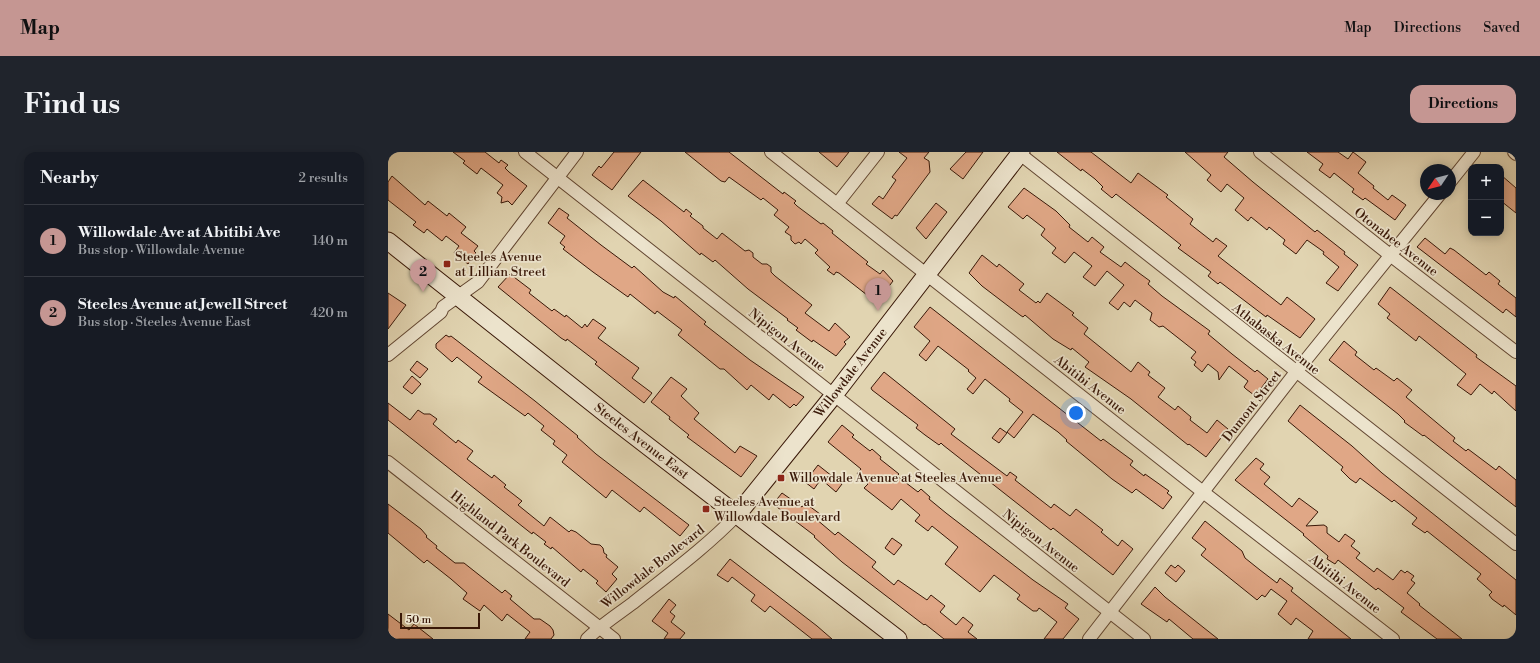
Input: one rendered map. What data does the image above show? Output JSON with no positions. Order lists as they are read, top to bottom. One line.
{"streets":{"main road":["Willowdale Avenue","Steeles Avenue East"],"street":["Otonabee Avenue","Athabaska Avenue","Nipigon Avenue","Abitibi Avenue","Dumont Street","Highland Park Boulevard","Willowdale Boulevard"]},"crossings":[["Otonabee Avenue","Dumont Street"],["Athabaska Avenue","Willowdale Avenue"],["Athabaska Avenue","Dumont Street"],["Nipigon Avenue","Willowdale Avenue"],["Nipigon Avenue","Dumont Street"],["Willowdale Avenue","Abitibi Avenue"],["Willowdale Avenue","Steeles Avenue East"],["Willowdale Avenue","Willowdale Boulevard"],["Abitibi Avenue","Dumont Street"],["Steeles Avenue East","Willowdale Boulevard"],["Highland Park Boulevard","Willowdale Boulevard"]],"places":{"transit":["Steeles Avenue at Lillian Street","Willowdale Avenue at Steeles Avenue","Steeles Avenue at Willowdale Boulevard"]},"scale_bar":"50 m","north":"bottom left","page":{"header":"Map","nav":["Map","Directions","Saved"],"buttons":"Directions","title":"Find us","heading":["Nearby","2 results"],"map_buttons":["+","−"],"list":[{"mark":"1","name":"Willowdale Ave at Abitibi Ave","note":"Bus stop · Willowdale Avenue","value":"140 m"},{"mark":"2","name":"Steeles Avenue at Jewell Street","note":"Bus stop · Steeles Avenue East","value":"420 m"}],"pins":["2","1"],"scale":"50 m"}}
